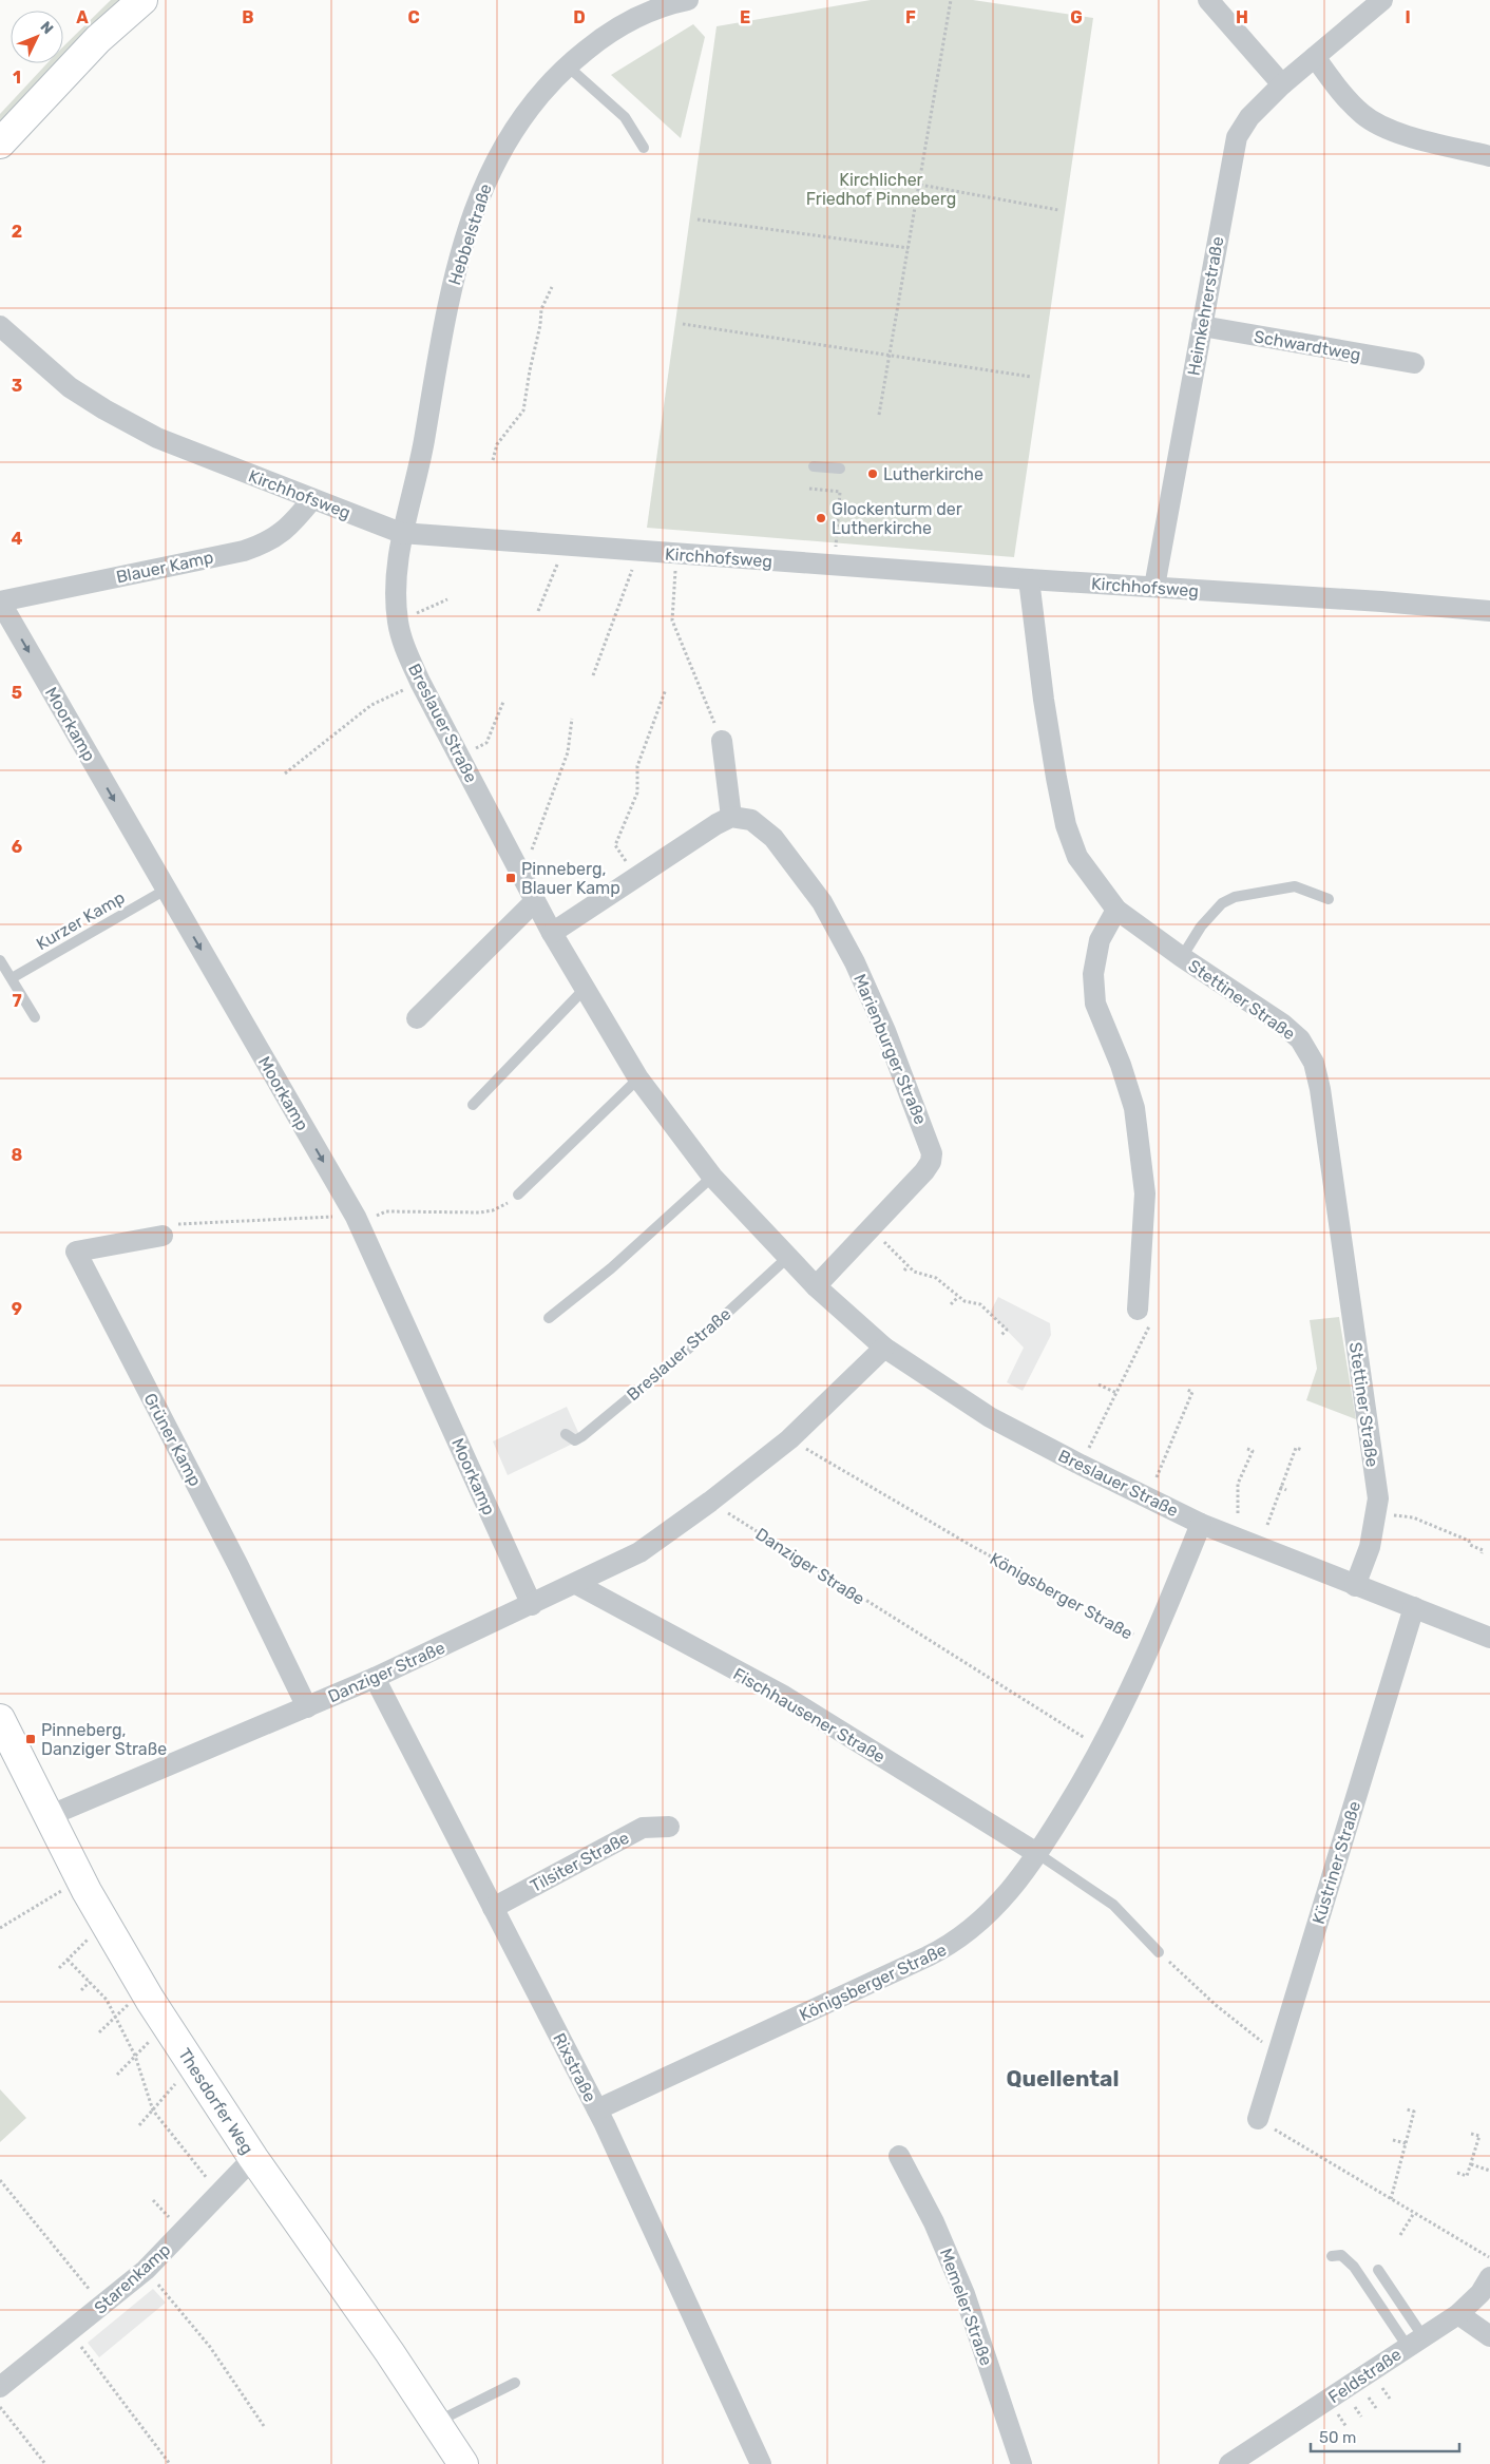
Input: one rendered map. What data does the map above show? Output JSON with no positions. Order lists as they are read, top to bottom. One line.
{"streets":{"street":["Hebbelstraße","Heimkehrerstraße","Schwardtweg","Kirchhofsweg","Blauer Kamp","Breslauer Straße","Moorkamp","Stettiner Straße","Marienburger Straße","Grüner Kamp","Danziger Straße","Königsberger Straße","Fischhausener Straße","Tilsiter Straße","Küstriner Straße","Rixstraße","Thesdorfer Weg","Starenkamp","Memeler Straße","Feldstraße"],"lane":["Kurzer Kamp"]},"crossings":[["Hebbelstraße","Kirchhofsweg"],["Hebbelstraße","Breslauer Straße"],["Heimkehrerstraße","Schwardtweg"],["Heimkehrerstraße","Kirchhofsweg"],["Kirchhofsweg","Blauer Kamp"],["Kirchhofsweg","Breslauer Straße"],["Kirchhofsweg","Stettiner Straße"],["Blauer Kamp","Moorkamp"],["Breslauer Straße","Stettiner Straße"],["Breslauer Straße","Marienburger Straße"],["Breslauer Straße","Danziger Straße"],["Breslauer Straße","Königsberger Straße"],["Breslauer Straße","Küstriner Straße"],["Moorkamp","Kurzer Kamp"],["Moorkamp","Danziger Straße"],["Grüner Kamp","Danziger Straße"],["Danziger Straße","Königsberger Straße"],["Danziger Straße","Fischhausener Straße"],["Danziger Straße","Rixstraße"],["Danziger Straße","Thesdorfer Weg"],["Königsberger Straße","Fischhausener Straße"],["Königsberger Straße","Rixstraße"],["Tilsiter Straße","Rixstraße"],["Thesdorfer Weg","Starenkamp"]],"one_way":["Moorkamp"],"districts":["Quellental"],"parks":["Kirchlicher Friedhof Pinneberg"],"places":{"other":["Lutherkirche","Glockenturm der Lutherkirche"],"transit":["Pinneberg, Blauer Kamp","Pinneberg, Danziger Straße"]},"scale_bar":"50 m","north":"top right","grid":{"columns":["A","B","C","D","E","F","G","H","I"],"rows":["1","2","3","4","5","6","7","8","9"]}}
